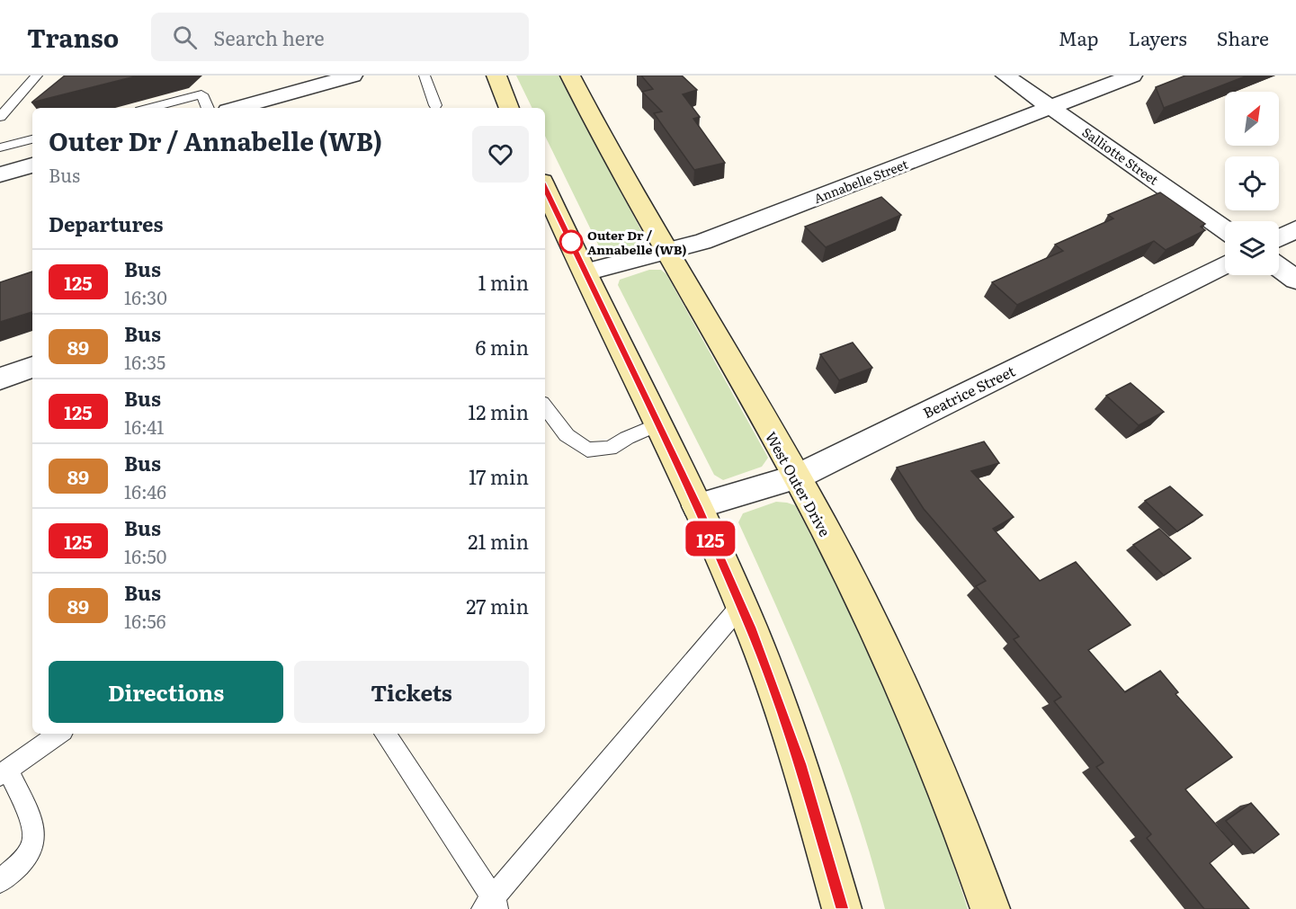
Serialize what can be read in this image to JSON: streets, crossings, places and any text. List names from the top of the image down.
{
  "streets": {
    "main road": ["West Outer Drive"],
    "street": ["Salliotte Street", "Annabelle Street", "Beatrice Street"]
  },
  "crossings": [
    ["Salliotte Street", "Annabelle Street"],
    ["Annabelle Street", "West Outer Drive"],
    ["Beatrice Street", "West Outer Drive"]
  ],
  "places": ["Outer Dr / Annabelle (WB)"],
  "lines": ["bus line 125"],
  "north": "top right",
  "page": {
    "header": "Transo",
    "search": "Search here",
    "nav": ["Map", "Layers", "Share"],
    "on_map": "125",
    "heading": [
      ["Outer Dr / Annabelle (WB)", "Bus"],
      "Departures"
    ],
    "list": [
      {
        "mark": "125",
        "name": "Bus",
        "note": "16:30",
        "value": "1 min"
      },
      {
        "mark": "89",
        "name": "Bus",
        "note": "16:35",
        "value": "6 min"
      },
      {
        "mark": "125",
        "name": "Bus",
        "note": "16:41",
        "value": "12 min"
      },
      {
        "mark": "89",
        "name": "Bus",
        "note": "16:46",
        "value": "17 min"
      },
      {
        "mark": "125",
        "name": "Bus",
        "note": "16:50",
        "value": "21 min"
      },
      {
        "mark": "89",
        "name": "Bus",
        "note": "16:56",
        "value": "27 min"
      }
    ],
    "buttons": ["Directions", "Tickets"]
  }
}
